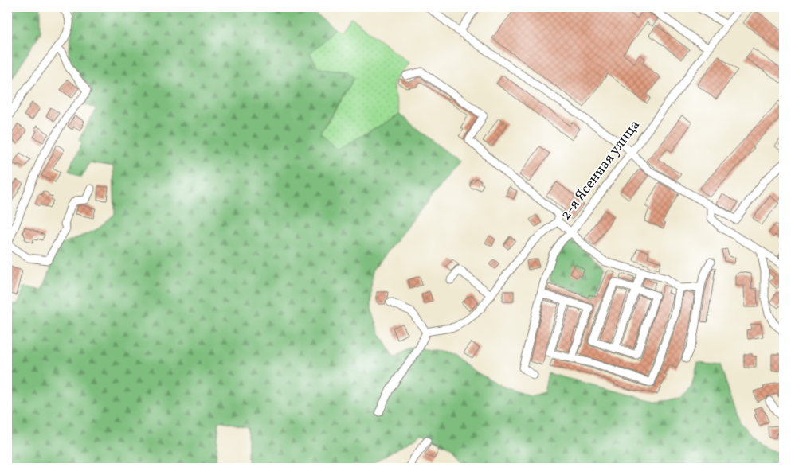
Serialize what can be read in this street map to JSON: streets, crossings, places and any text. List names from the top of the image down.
{
  "streets": {
    "street": ["2-я Ясенная улица"]
  }
}
